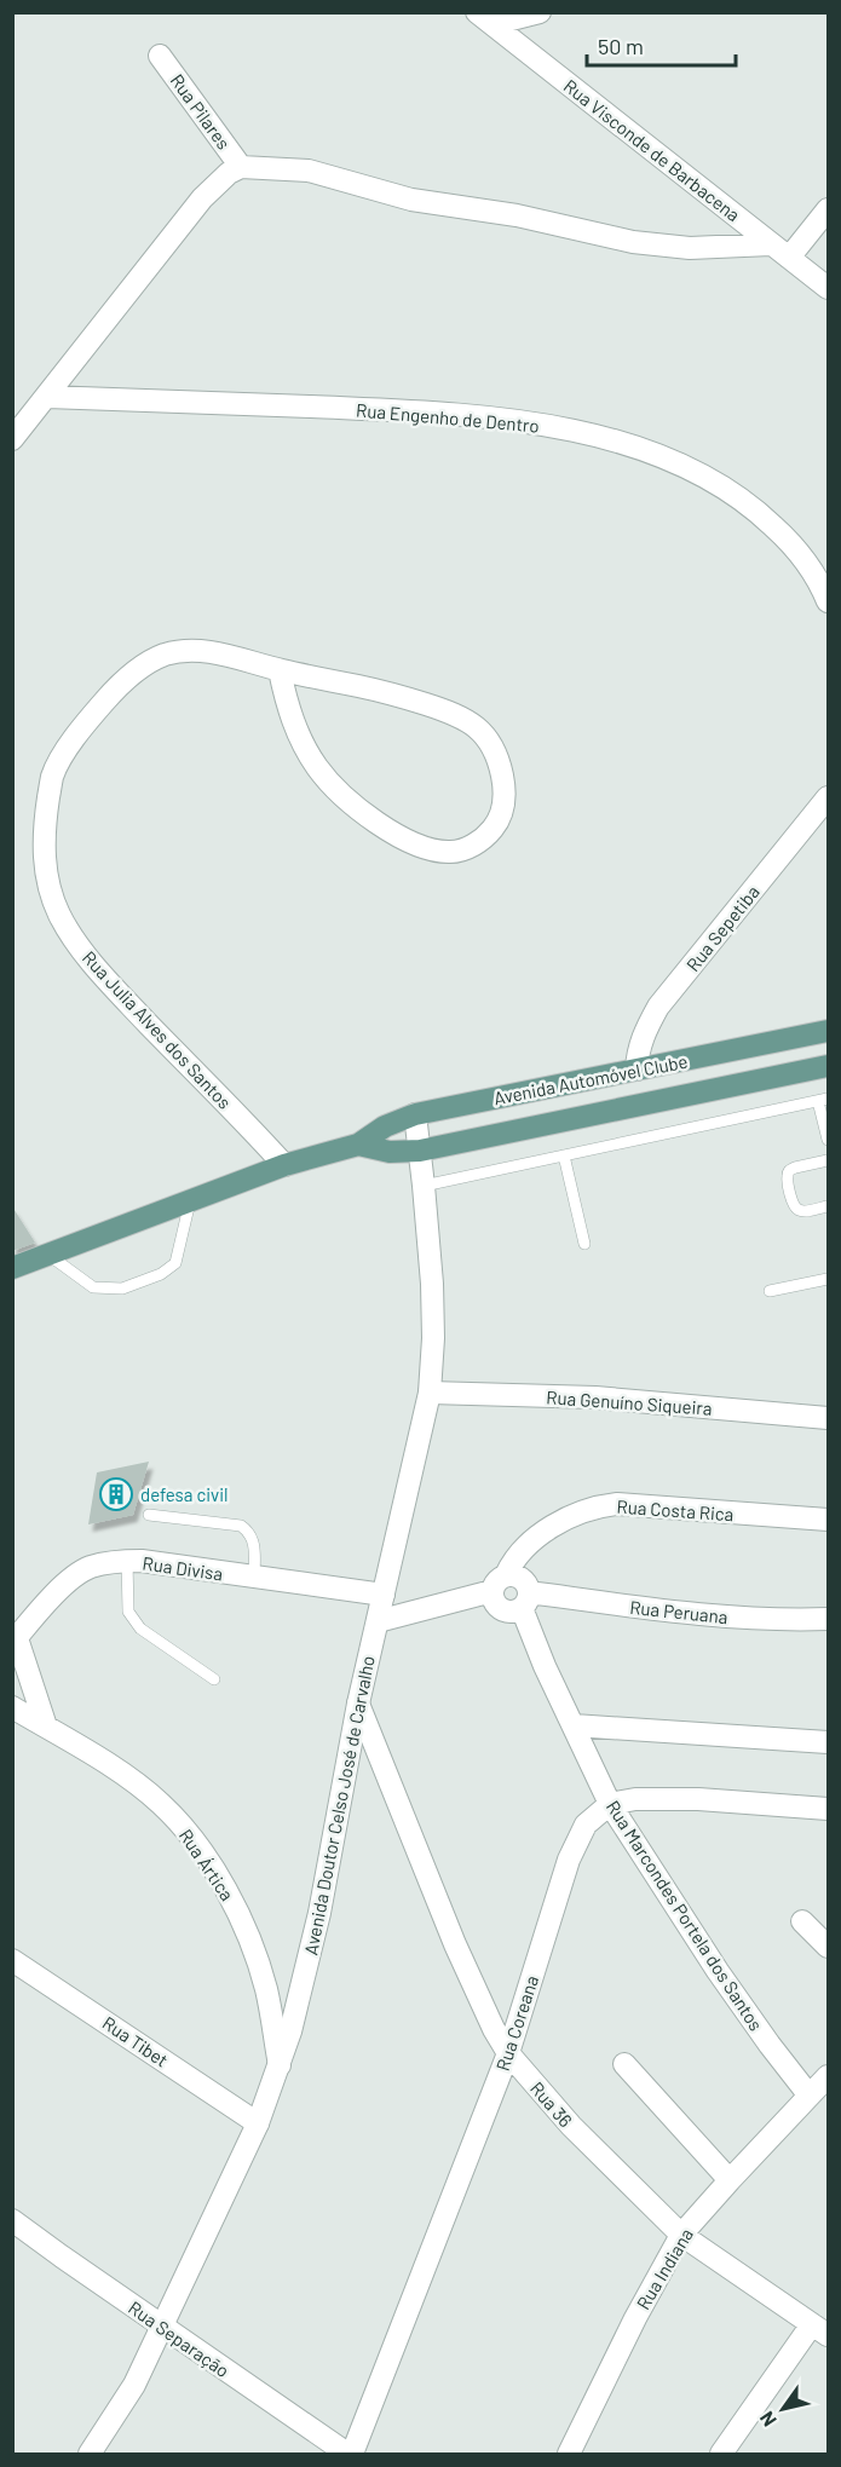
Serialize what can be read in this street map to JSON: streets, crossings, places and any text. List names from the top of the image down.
{
  "streets": {
    "main road": ["Avenida Automóvel Clube"],
    "street": [
      "Rua Pilares",
      "Rua Visconde de Barbacena",
      "Rua Engenho de Dentro",
      "Rua Sepetiba",
      "Rua Julia Alves dos Santos",
      "Rua Genuíno Siqueira",
      "Rua Costa Rica",
      "Rua Divisa",
      "Rua Peruana",
      "Avenida Doutor Celso José de Carvalho",
      "Rua Ártica",
      "Rua Marcondes Portela dos Santos",
      "Rua Coreana",
      "Rua Tibet",
      "Rua 36",
      "Rua Indiana",
      "Rua Separação"
    ]
  },
  "crossings": [
    ["Rua Sepetiba", "Avenida Automóvel Clube"],
    ["Rua Julia Alves dos Santos", "Avenida Automóvel Clube"],
    ["Avenida Automóvel Clube", "Avenida Doutor Celso José de Carvalho"],
    ["Rua Genuíno Siqueira", "Avenida Doutor Celso José de Carvalho"],
    ["Rua Costa Rica", "Rua Peruana"],
    ["Rua Costa Rica", "Rua Marcondes Portela dos Santos"],
    ["Rua Divisa", "Avenida Doutor Celso José de Carvalho"],
    ["Rua Peruana", "Rua Marcondes Portela dos Santos"],
    ["Avenida Doutor Celso José de Carvalho", "Rua Ártica"],
    ["Avenida Doutor Celso José de Carvalho", "Rua Tibet"],
    ["Avenida Doutor Celso José de Carvalho", "Rua 36"],
    ["Avenida Doutor Celso José de Carvalho", "Rua Separação"],
    ["Rua Marcondes Portela dos Santos", "Rua Coreana"],
    ["Rua Marcondes Portela dos Santos", "Rua Indiana"],
    ["Rua Coreana", "Rua 36"],
    ["Rua Coreana", "Rua Separação"],
    ["Rua 36", "Rua Indiana"]
  ],
  "places": {
    "building": ["defesa civil"]
  },
  "scale_bar": "50 m",
  "north": "bottom left"
}
